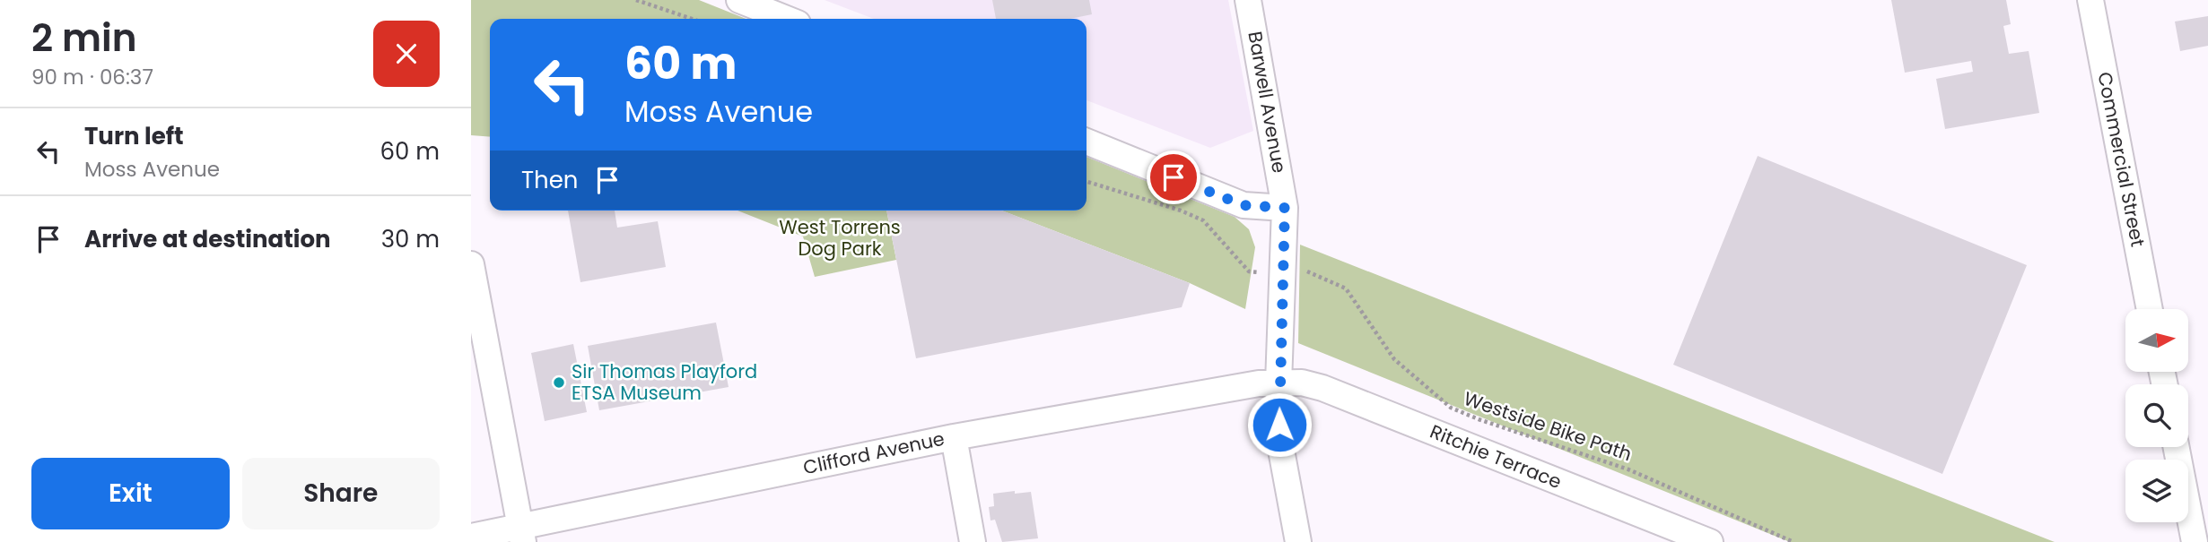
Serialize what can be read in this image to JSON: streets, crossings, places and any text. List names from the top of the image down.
{
  "streets": {
    "street": [
      "Barwell Avenue",
      "Commercial Street",
      "Clifford Avenue",
      "Ritchie Terrace"
    ],
    "path": ["Westside Bike Path"]
  },
  "crossings": [
    ["Barwell Avenue", "Clifford Avenue"],
    ["Barwell Avenue", "Ritchie Terrace"],
    ["Clifford Avenue", "Ritchie Terrace"]
  ],
  "parks": ["West Torrens Dog Park"],
  "places": ["Sir Thomas Playford ETSA Museum"],
  "north": "right",
  "page": {
    "heading": ["2 min", "90 m · 06:37"],
    "turn": ["60 m", "Moss Avenue"],
    "list": [
      {
        "name": "Turn left",
        "note": "Moss Avenue",
        "value": "60 m"
      },
      {
        "name": "Arrive at destination",
        "value": "30 m"
      }
    ],
    "then": "Then",
    "buttons": ["Exit", "Share"]
  }
}
